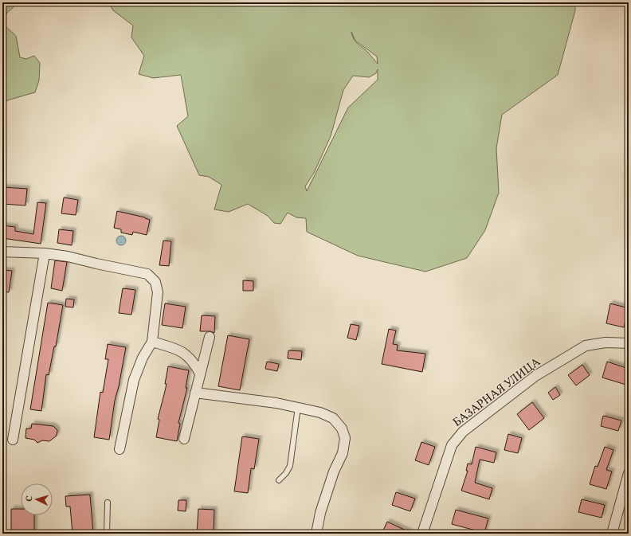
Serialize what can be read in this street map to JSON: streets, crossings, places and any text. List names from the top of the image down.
{
  "streets": {
    "street": ["БАЗАРНАЯ УЛИЦА"]
  },
  "north": "left"
}
